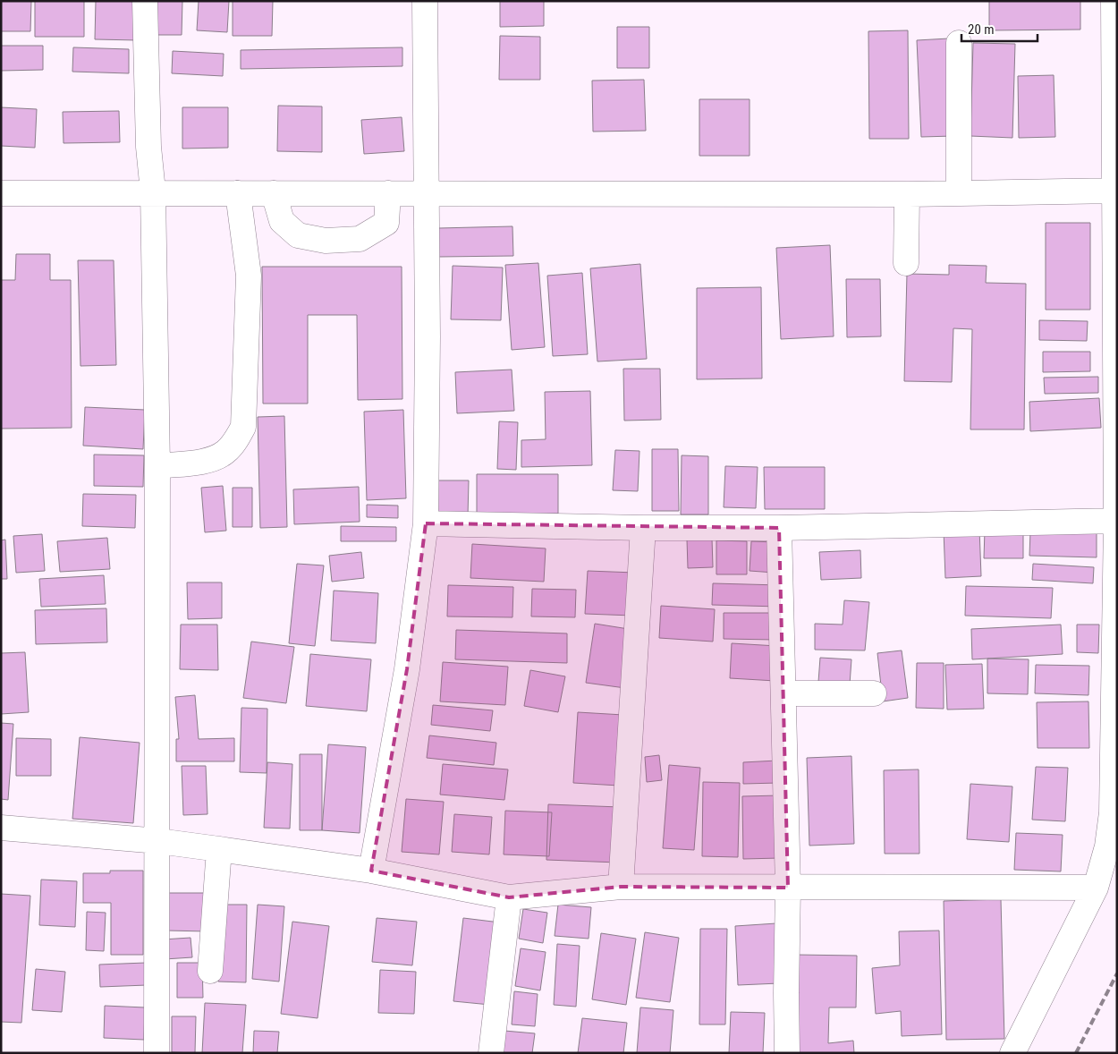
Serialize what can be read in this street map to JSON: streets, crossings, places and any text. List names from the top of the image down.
{
  "scale_bar": "20 m"
}
